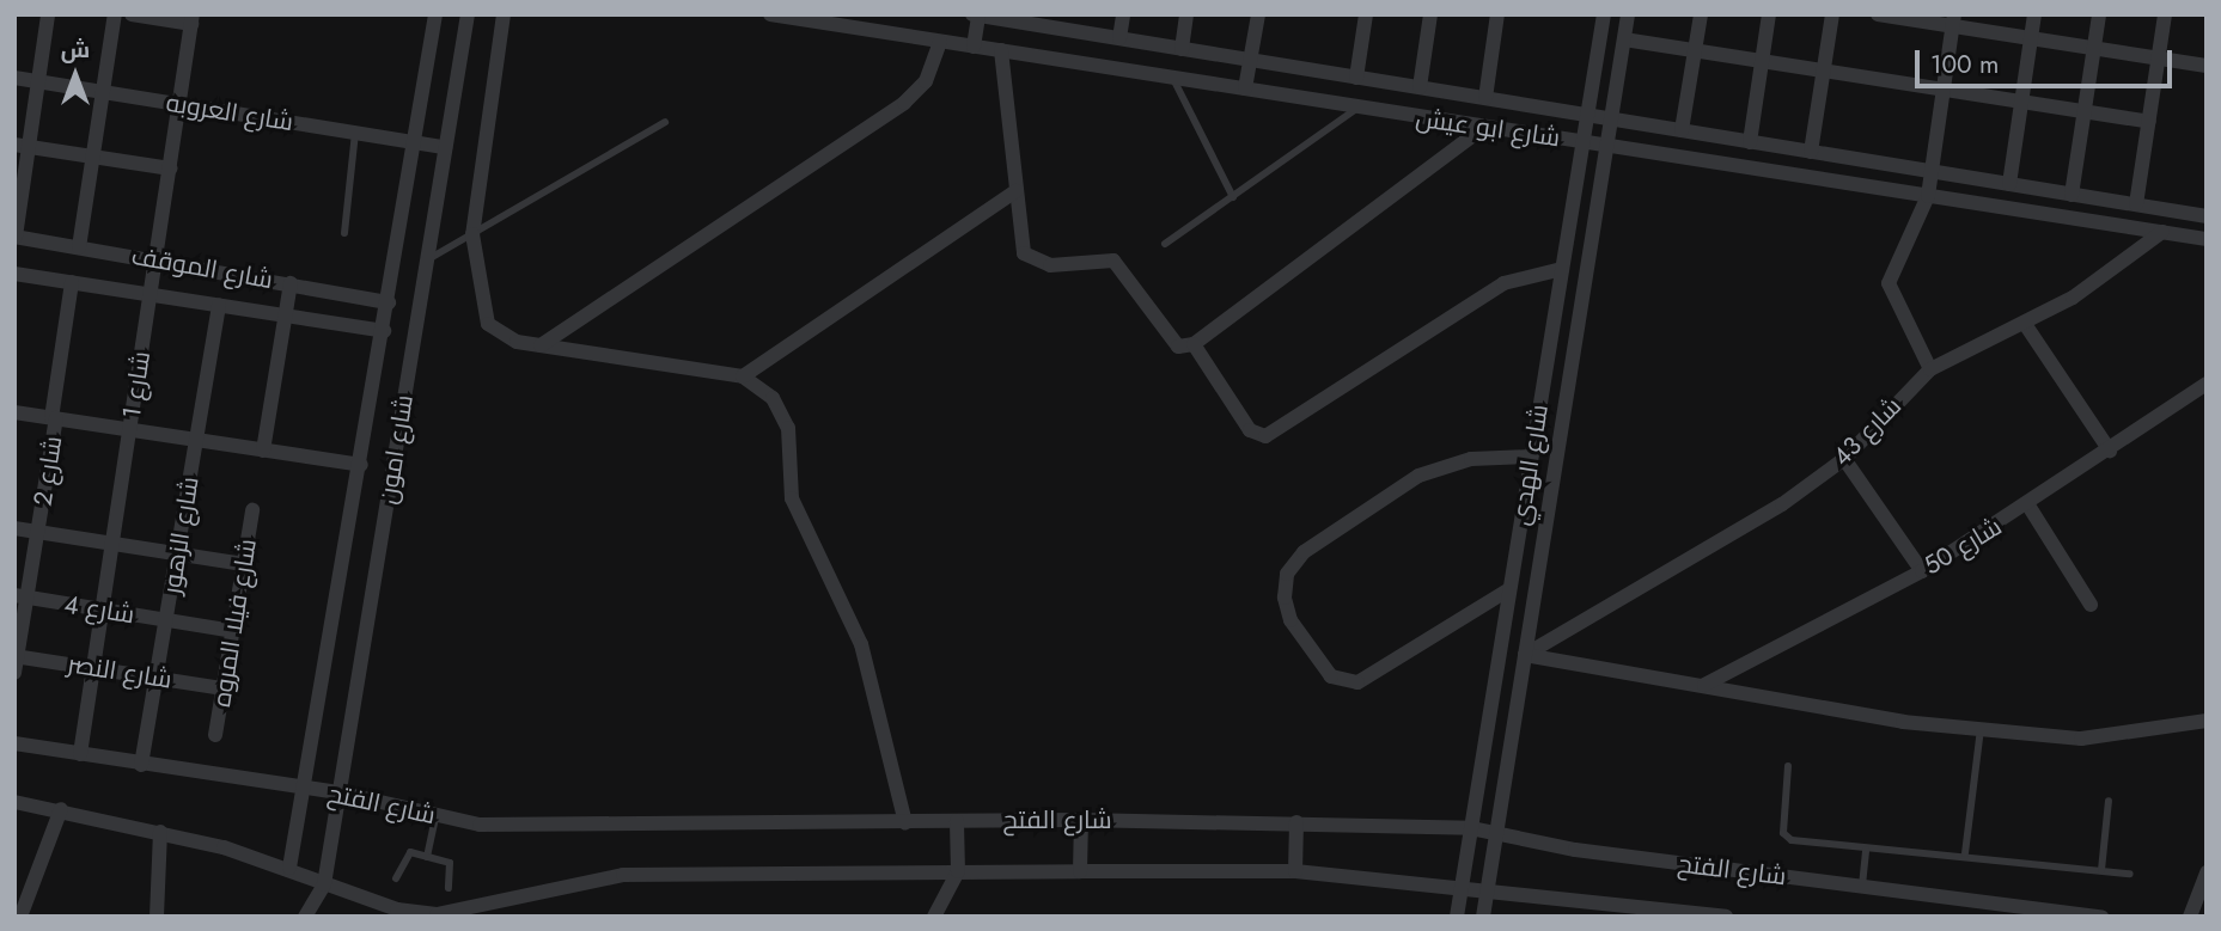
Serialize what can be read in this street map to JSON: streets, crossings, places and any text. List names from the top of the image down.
{
  "streets": {
    "street": [
      "شارع العروبه",
      "شارع ابو عيش",
      "شارع الموقف",
      "شارع 1",
      "شارع 43",
      "شارع امون",
      "شارع الهدي",
      "شارع 2",
      "شارع الزهور",
      "شارع 50",
      "شارع 4",
      "شارع فيلا المروه",
      "شارع النصر",
      "شارع الفتح"
    ]
  },
  "crossings": [
    ["شارع العروبه", "شارع 1"],
    ["شارع العروبه", "شارع امون"],
    ["شارع ابو عيش", "شارع 43"],
    ["شارع ابو عيش", "شارع الهدي"],
    ["شارع الموقف", "شارع 1"],
    ["شارع الموقف", "شارع امون"],
    ["شارع الموقف", "شارع 2"],
    ["شارع الموقف", "شارع الزهور"],
    ["شارع 1", "شارع 4"],
    ["شارع 1", "شارع النصر"],
    ["شارع 1", "شارع الفتح"],
    ["شارع 43", "شارع الهدي"],
    ["شارع امون", "شارع الفتح"],
    ["شارع الهدي", "شارع الفتح"],
    ["شارع 2", "شارع 4"],
    ["شارع 2", "شارع النصر"],
    ["شارع الزهور", "شارع 4"],
    ["شارع الزهور", "شارع النصر"],
    ["شارع الزهور", "شارع الفتح"],
    ["شارع 4", "شارع فيلا المروه"],
    ["شارع فيلا المروه", "شارع النصر"]
  ],
  "scale_bar": "100 m",
  "north": "top"
}
